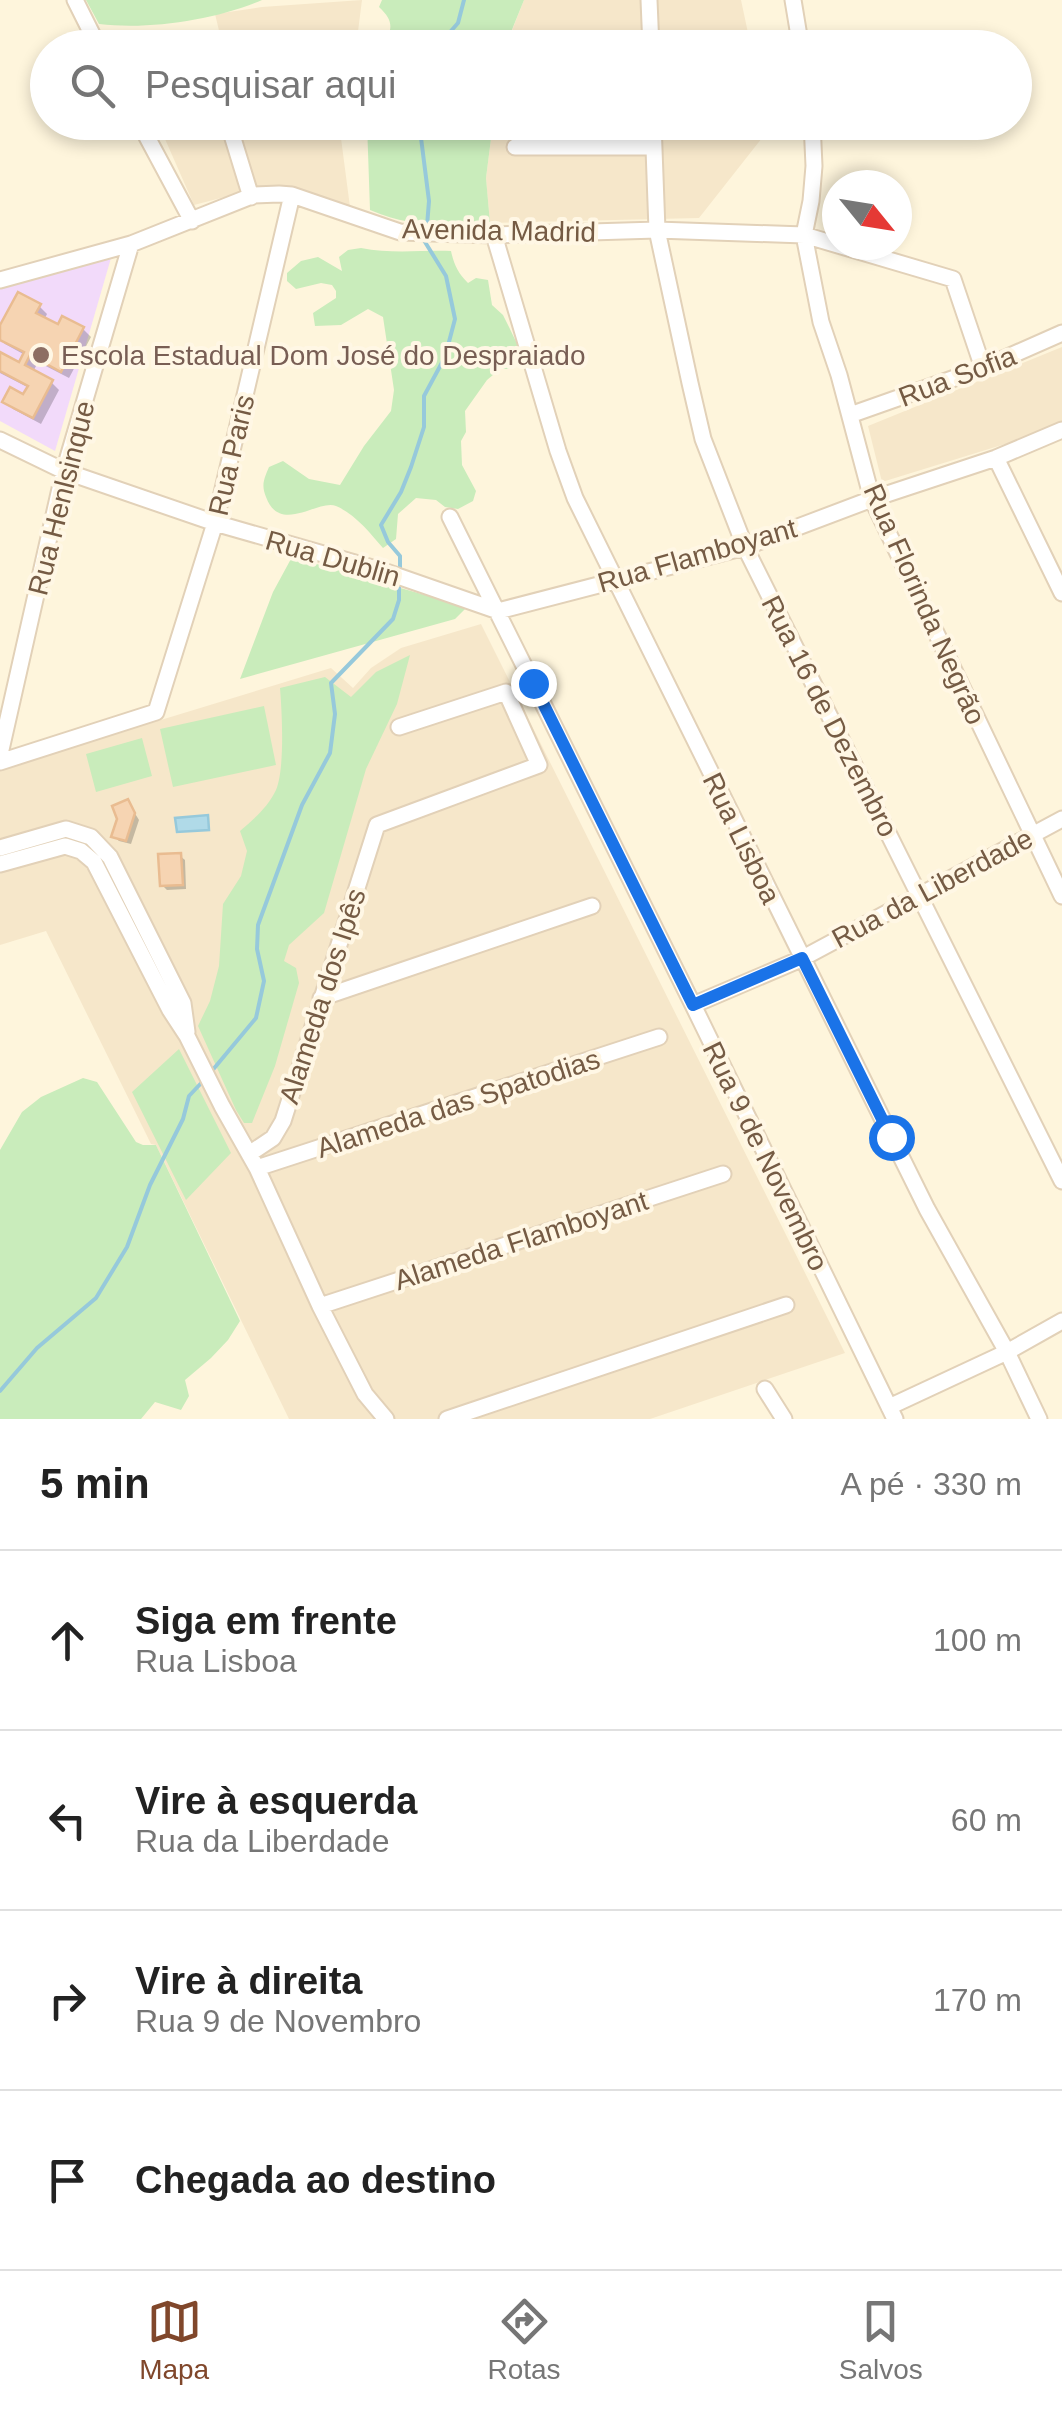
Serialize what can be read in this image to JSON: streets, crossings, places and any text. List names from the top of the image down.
{
  "streets": {
    "street": [
      "Avenida Madrid",
      "Rua Sofia",
      "Rua Paris",
      "Rua Henlsinque",
      "Rua Flamboyant",
      "Rua Dublin",
      "Rua Florinda Negrão",
      "Rua 16 de Dezembro",
      "Rua Lisboa",
      "Rua da Liberdade",
      "Alameda dos Ipês",
      "Alameda das Spatodias",
      "Rua 9 de Novembro",
      "Alameda Flamboyant"
    ]
  },
  "crossings": [
    ["Avenida Madrid", "Rua Sofia"],
    ["Avenida Madrid", "Rua Paris"],
    ["Avenida Madrid", "Rua Henlsinque"],
    ["Avenida Madrid", "Rua Florinda Negrão"],
    ["Avenida Madrid", "Rua 16 de Dezembro"],
    ["Avenida Madrid", "Rua Lisboa"],
    ["Rua Sofia", "Rua Florinda Negrão"],
    ["Rua Paris", "Rua Dublin"],
    ["Rua Henlsinque", "Rua Dublin"],
    ["Rua Flamboyant", "Rua Dublin"],
    ["Rua Flamboyant", "Rua Florinda Negrão"],
    ["Rua Flamboyant", "Rua 16 de Dezembro"],
    ["Rua Flamboyant", "Rua Lisboa"],
    ["Rua Flamboyant", "Rua 9 de Novembro"],
    ["Rua Dublin", "Rua 9 de Novembro"],
    ["Rua Florinda Negrão", "Rua da Liberdade"],
    ["Rua 16 de Dezembro", "Rua da Liberdade"],
    ["Rua Lisboa", "Rua da Liberdade"],
    ["Rua da Liberdade", "Rua 9 de Novembro"],
    ["Alameda dos Ipês", "Alameda das Spatodias"]
  ],
  "places": ["Escola Estadual Dom José do Despraiado"],
  "north": "bottom right",
  "page": {
    "search": "Pesquisar aqui",
    "heading": ["5 min", "A pé · 330 m"],
    "list": [
      ["Siga em frente", "Rua Lisboa", "100 m"],
      ["Vire à esquerda", "Rua da Liberdade", "60 m"],
      ["Vire à direita", "Rua 9 de Novembro", "170 m"],
      "Chegada ao destino"
    ],
    "nav": ["Mapa", "Rotas", "Salvos"]
  }
}
